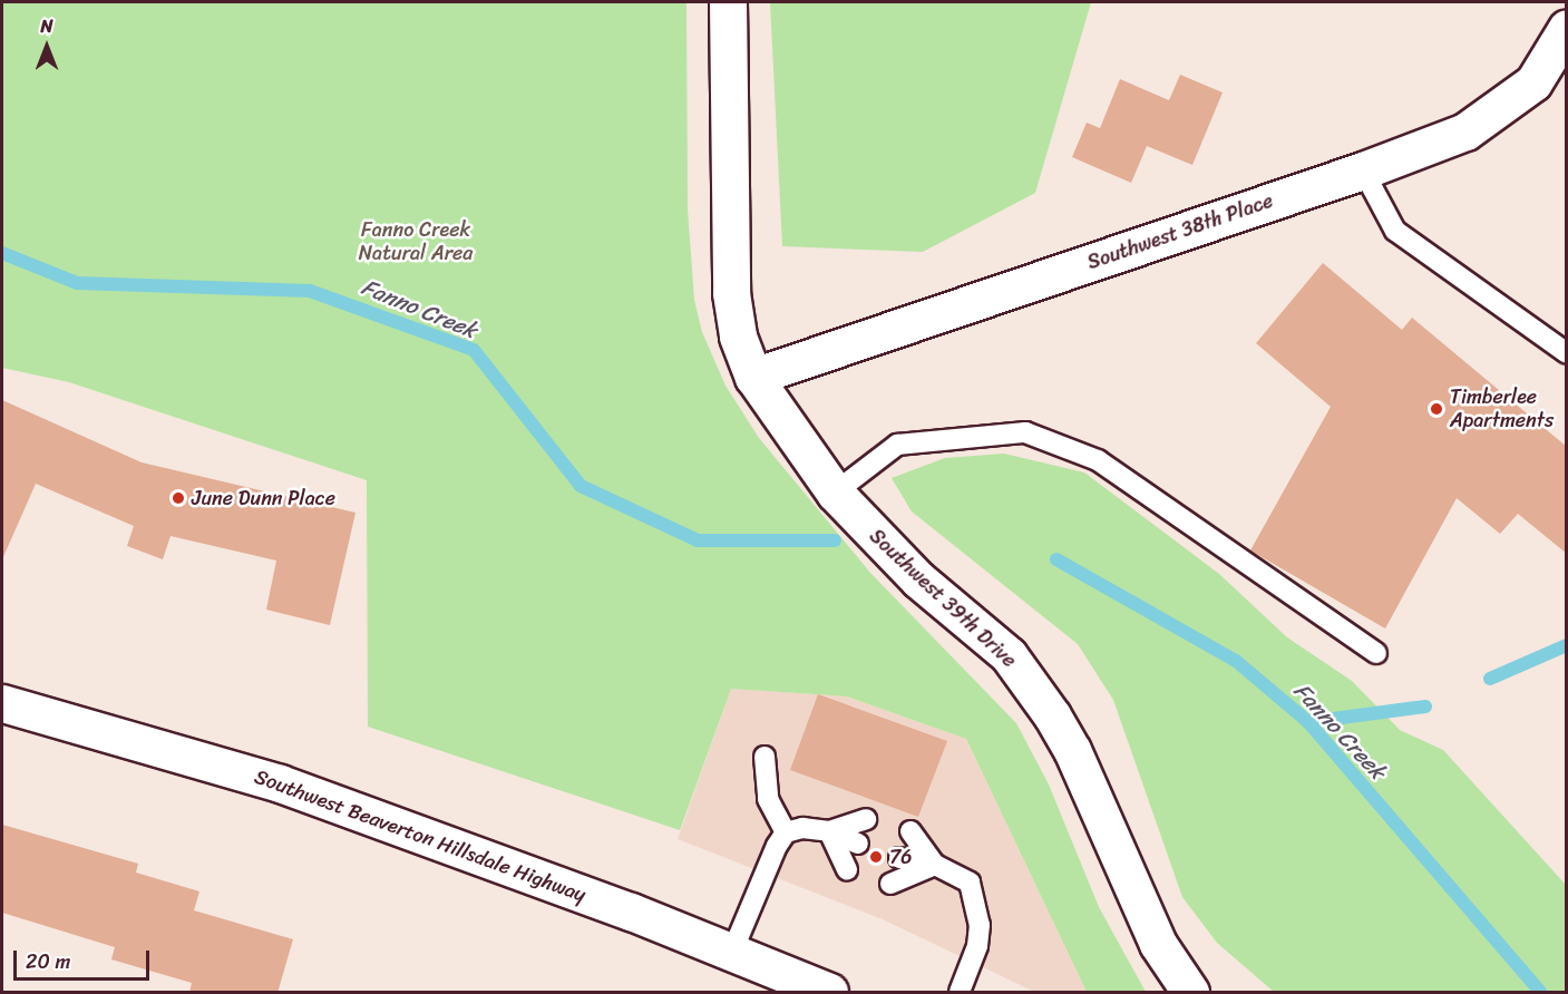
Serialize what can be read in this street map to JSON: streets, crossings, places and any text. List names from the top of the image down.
{
  "streets": {
    "street": ["Southwest 38th Place", "Southwest 39th Drive", "Southwest Beaverton Hillsdale Highway"]
  },
  "crossings": [
    ["Southwest 38th Place", "Southwest 39th Drive"]
  ],
  "water": ["Fanno Creek"],
  "parks": ["Fanno Creek Natural Area"],
  "places": ["Timberlee Apartments", "June Dunn Place", "76"],
  "scale_bar": "20 m",
  "north": "top"
}
